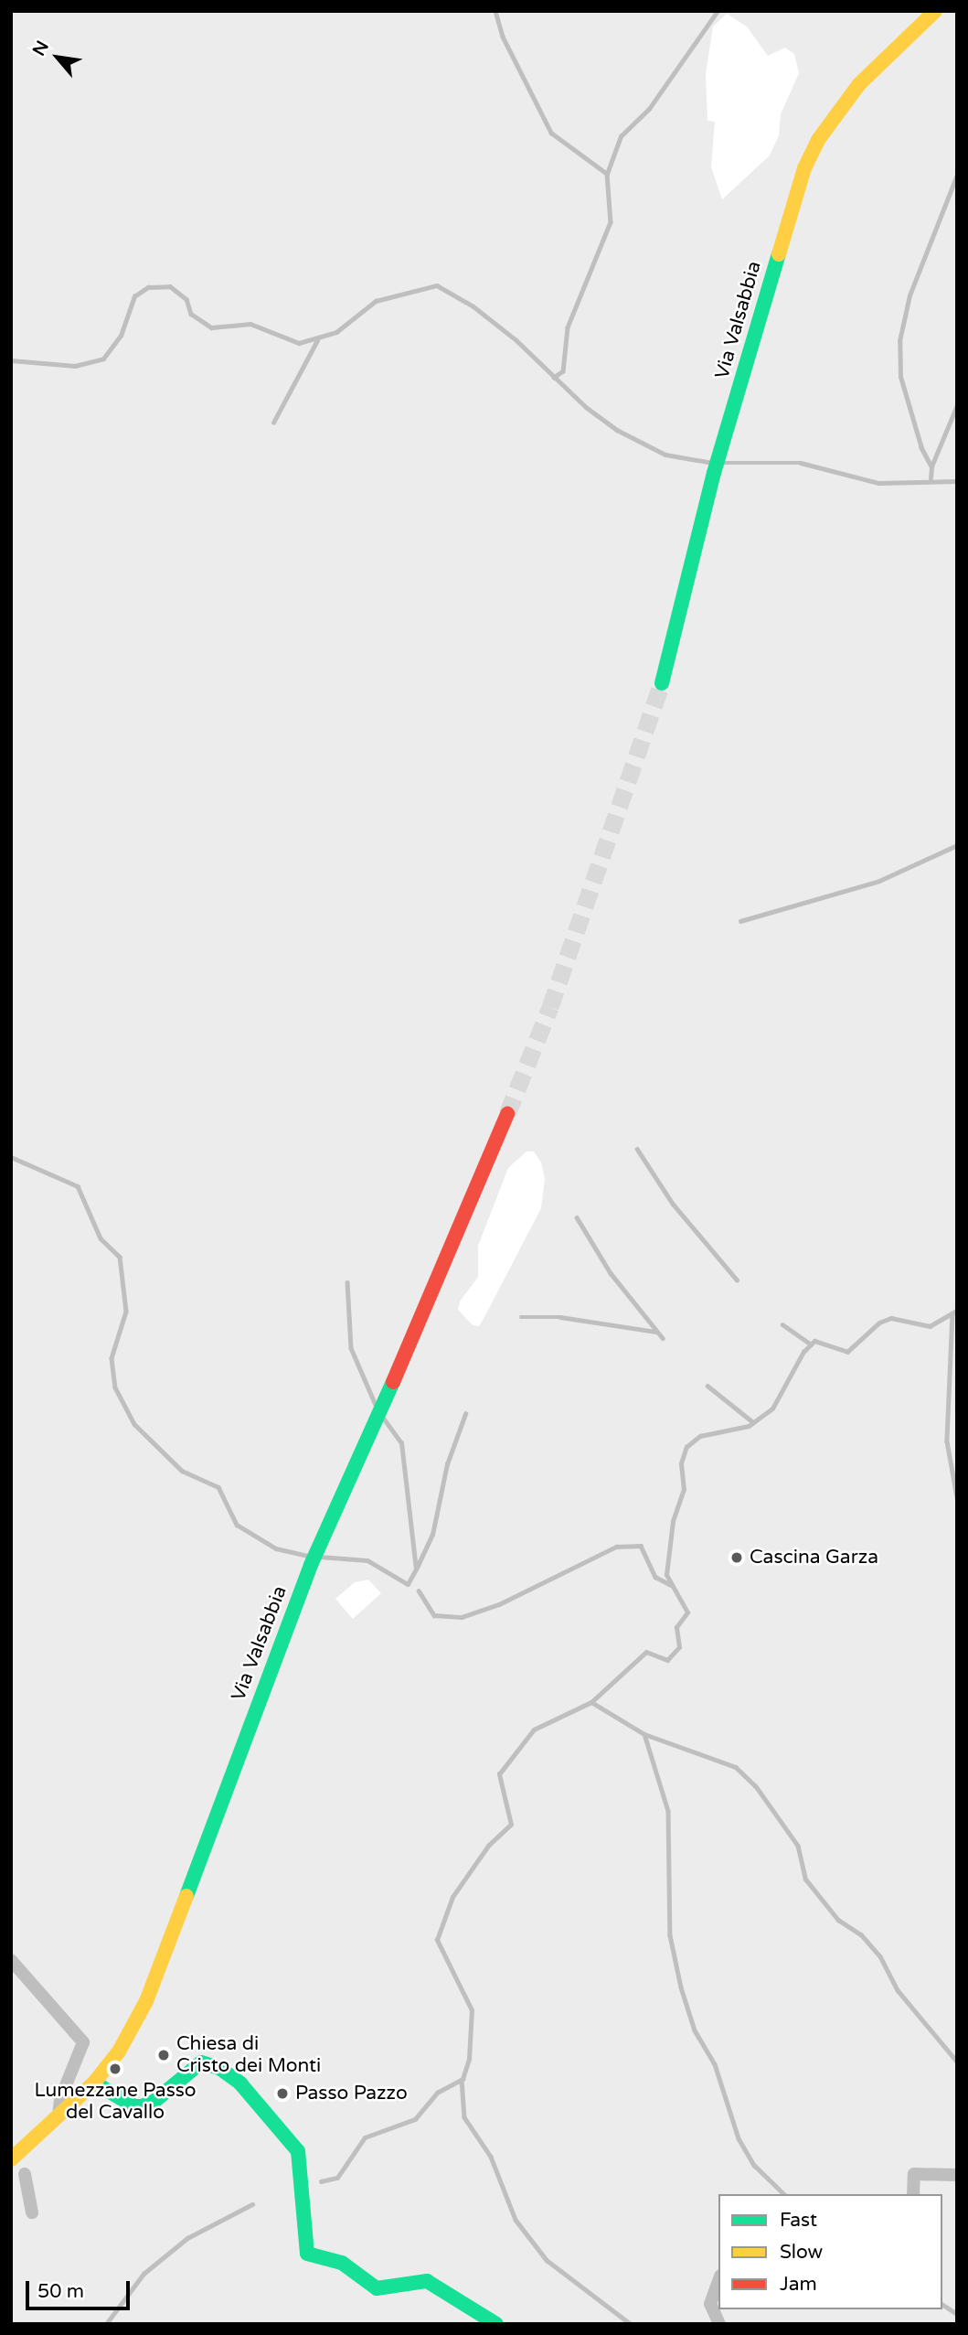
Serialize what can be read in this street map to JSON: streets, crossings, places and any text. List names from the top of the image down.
{
  "streets": {
    "main road": ["Via Valsabbia"]
  },
  "places": [
    "Cascina Garza",
    "Chiesa di Cristo dei Monti",
    "Lumezzane Passo del Cavallo",
    "Passo Pazzo"
  ],
  "legend": ["Fast", "Slow", "Jam"],
  "scale_bar": "50 m",
  "north": "top left"
}
